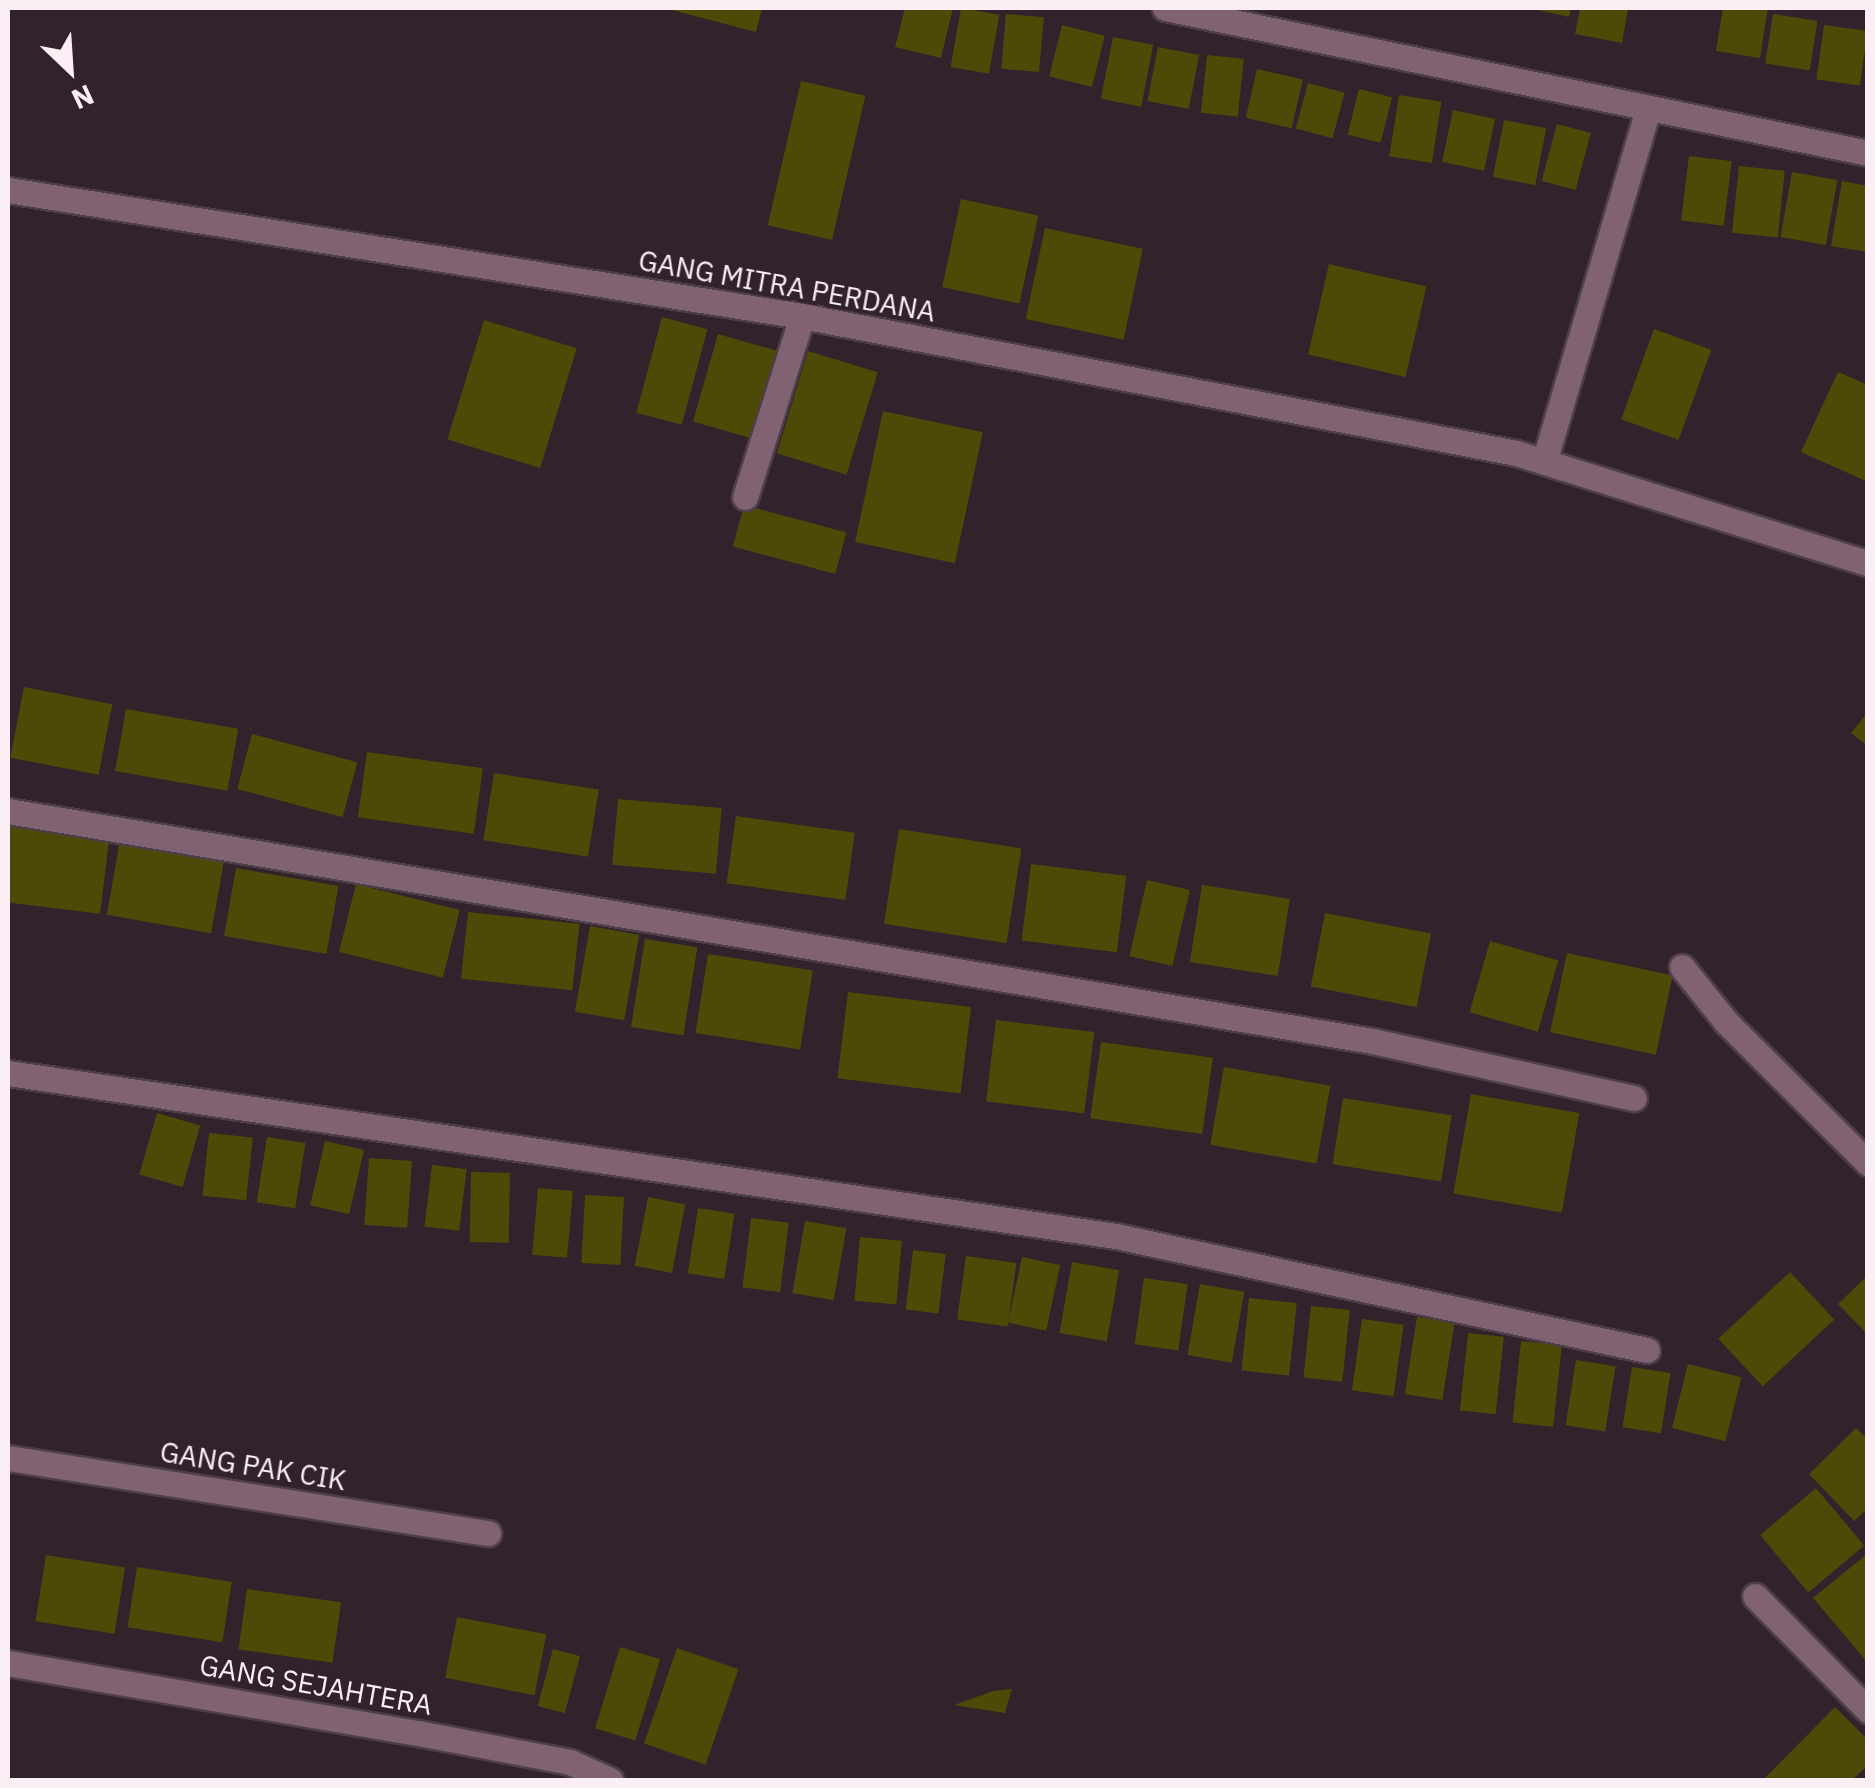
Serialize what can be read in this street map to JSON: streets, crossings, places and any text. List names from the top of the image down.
{
  "streets": {
    "street": ["GANG MITRA PERDANA", "GANG PAK CIK", "GANG SEJAHTERA"]
  },
  "north": "bottom right"
}
